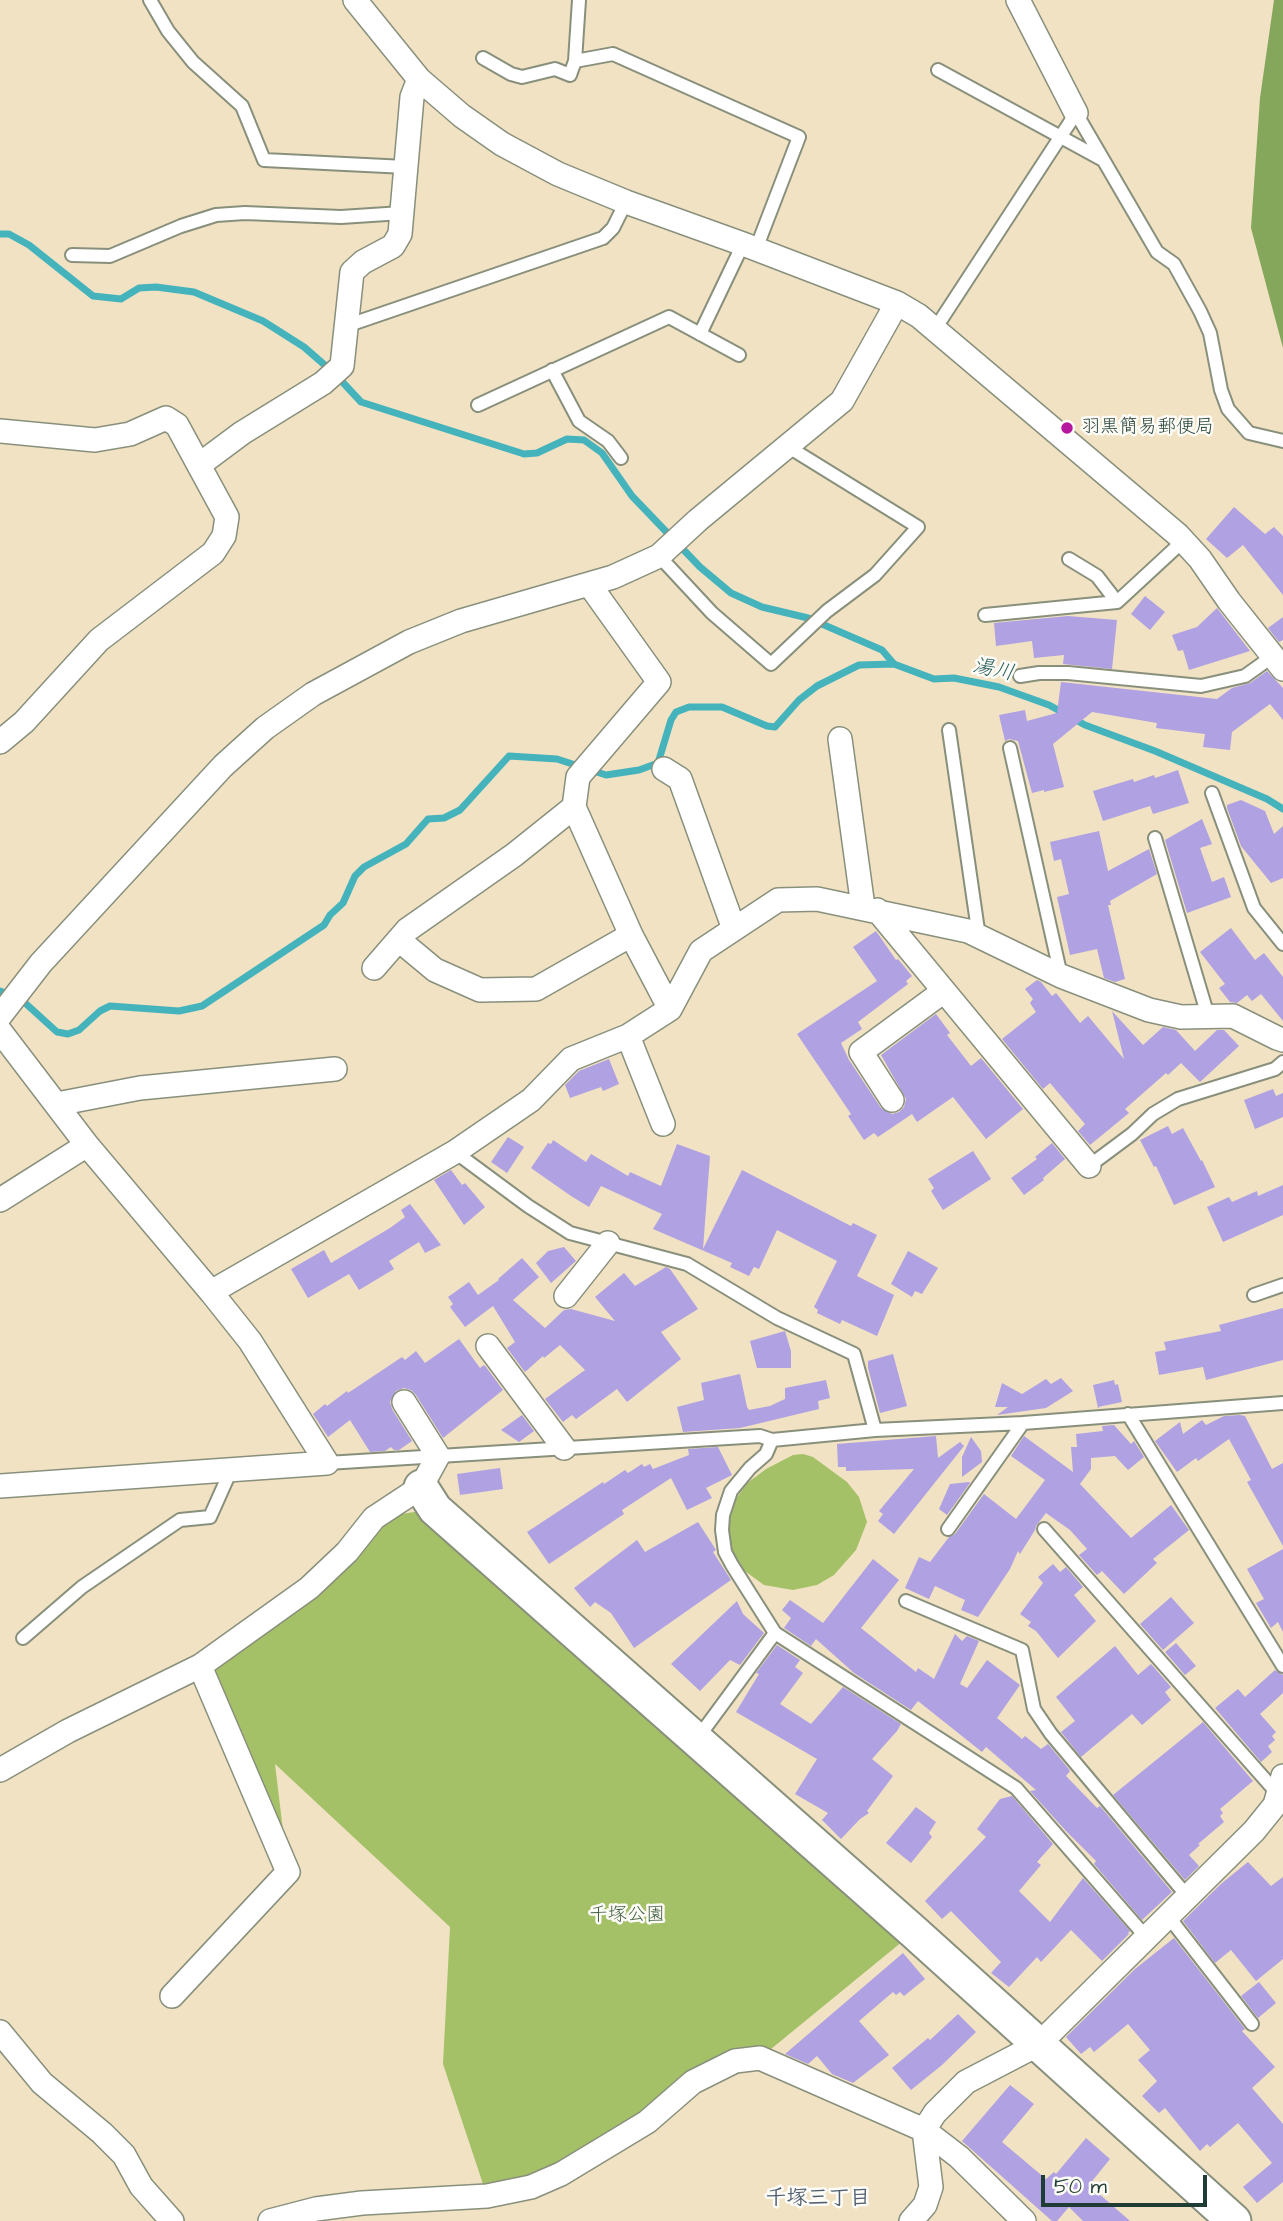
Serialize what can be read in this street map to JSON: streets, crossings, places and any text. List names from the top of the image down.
{
  "districts": ["千塚三丁目"],
  "water": ["湯川"],
  "parks": ["千塚公園"],
  "places": ["羽黒簡易郵便局"],
  "scale_bar": "50 m"
}
